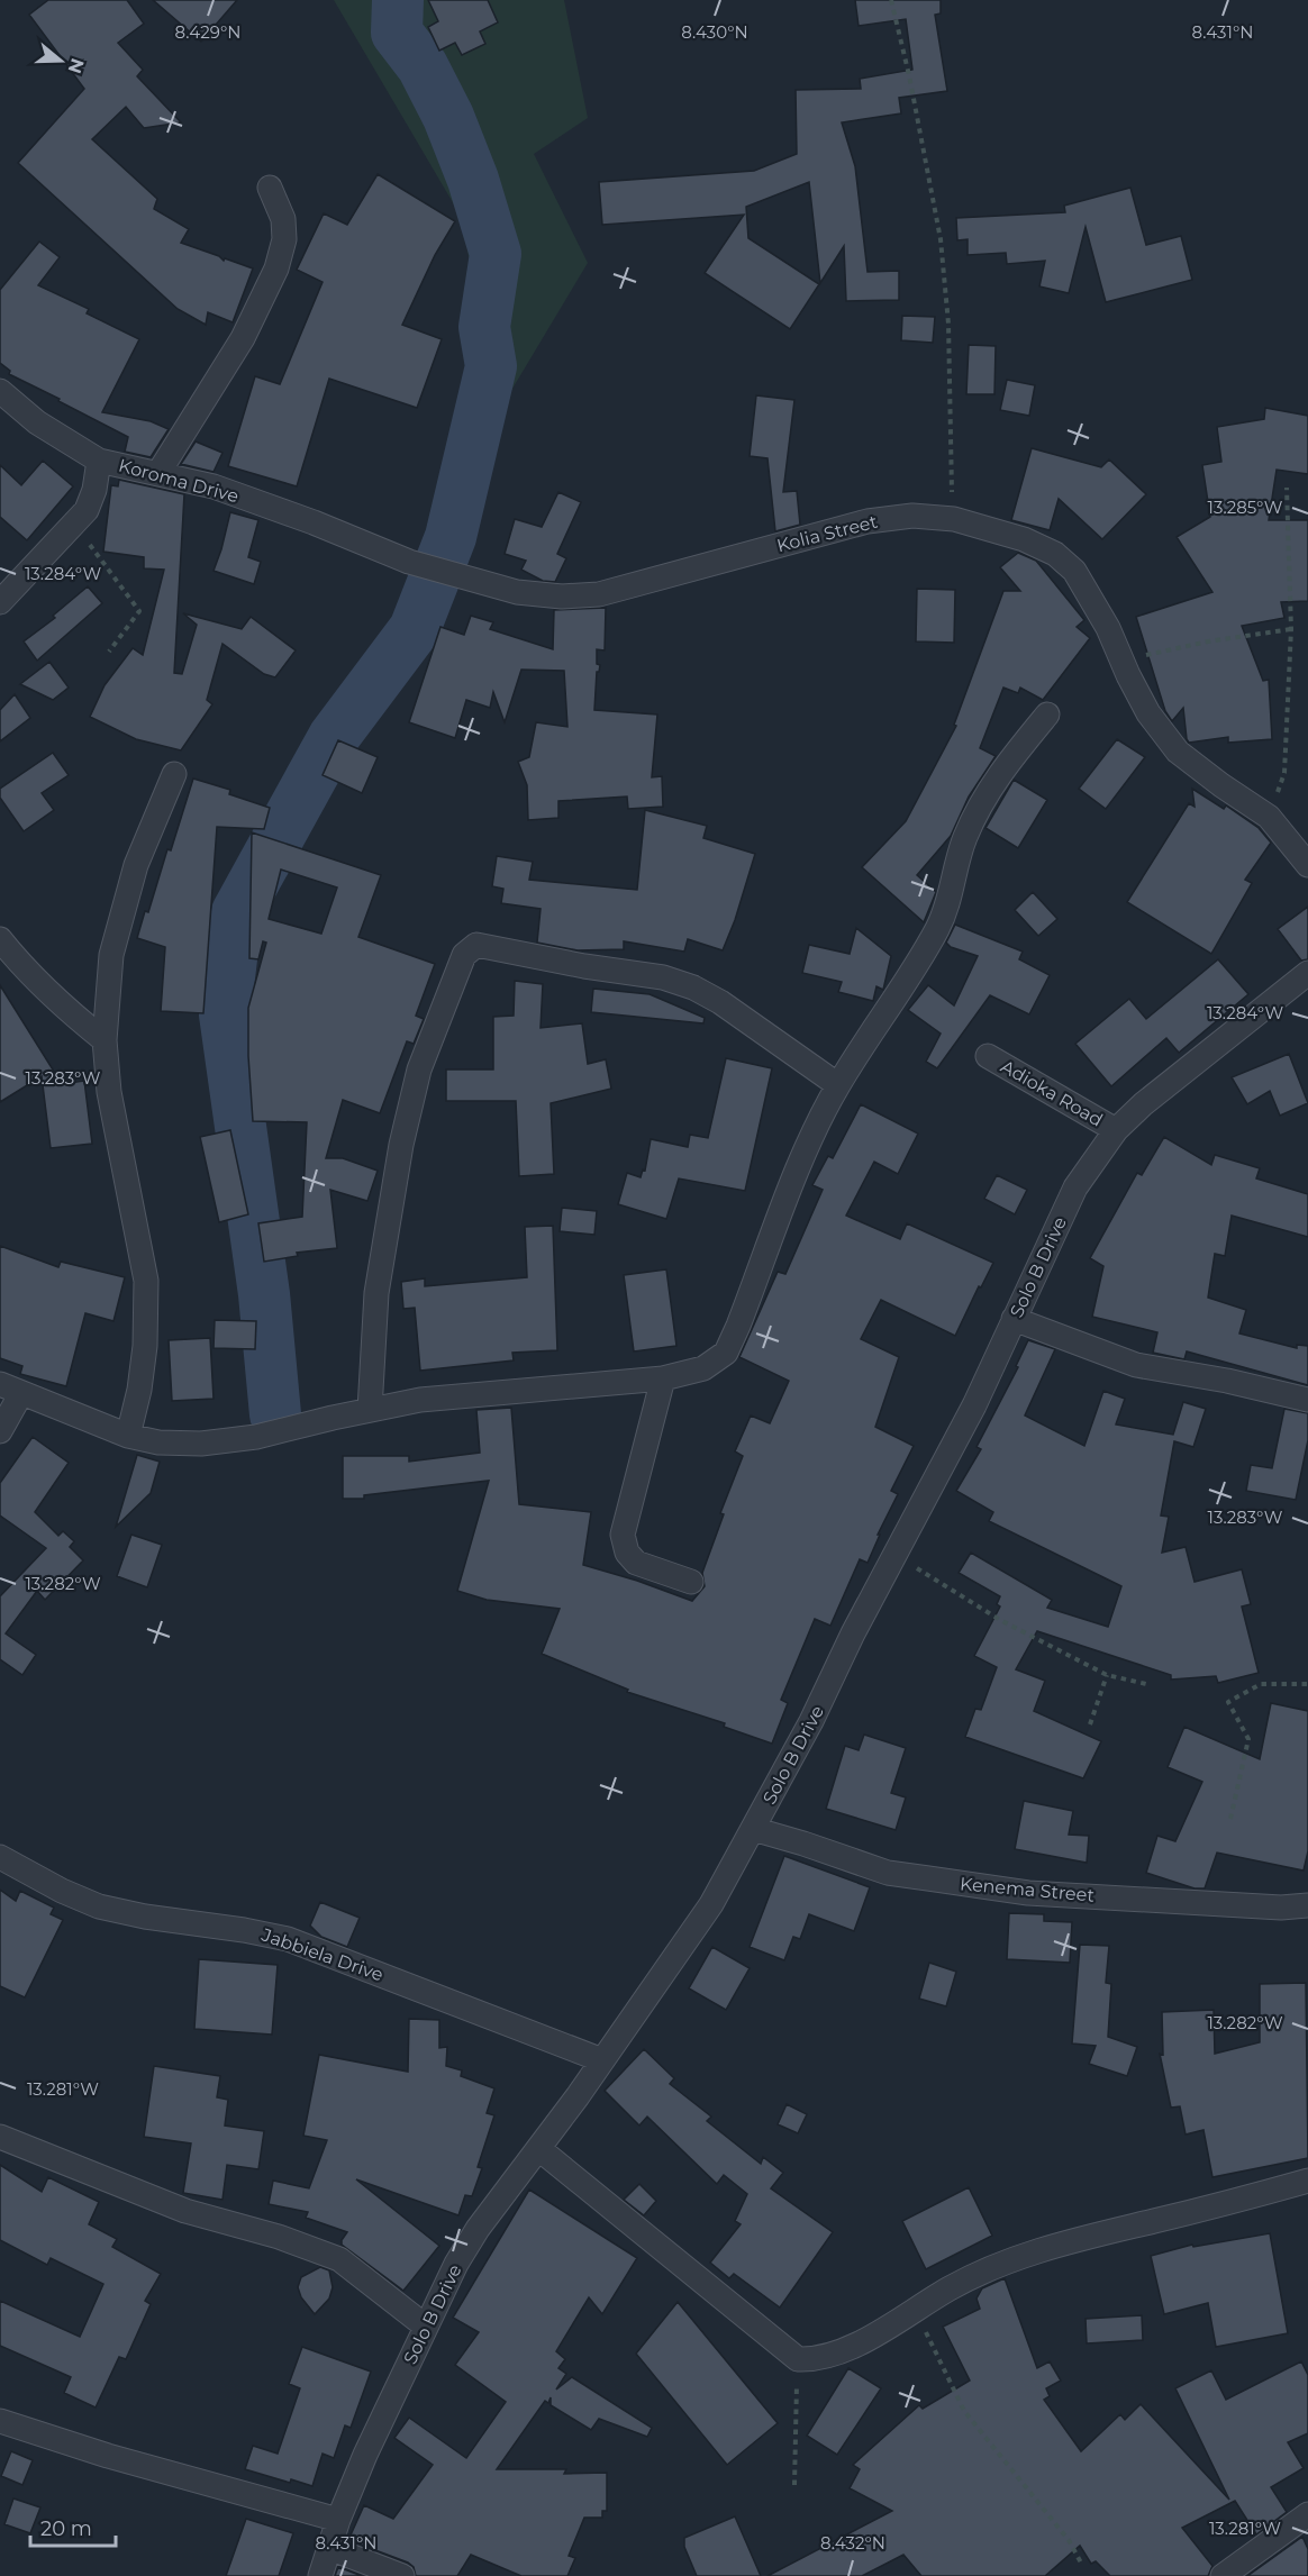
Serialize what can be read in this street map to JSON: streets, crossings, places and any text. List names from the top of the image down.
{
  "streets": {
    "street": [
      "Koroma Drive",
      "Kolia Street",
      "Adioka Road",
      "Solo B Drive",
      "Kenema Street",
      "Jabbiela Drive"
    ]
  },
  "crossings": [
    ["Koroma Drive", "Kolia Street"],
    ["Adioka Road", "Solo B Drive"],
    ["Solo B Drive", "Kenema Street"],
    ["Solo B Drive", "Jabbiela Drive"]
  ],
  "scale_bar": "20 m",
  "north": "right",
  "coordinates": [
    "8.430°N",
    "8.429°N",
    "8.431°N",
    "13.285°W",
    "13.284°W",
    "13.283°W",
    "13.282°W",
    "13.281°W",
    "8.432°N"
  ]
}
